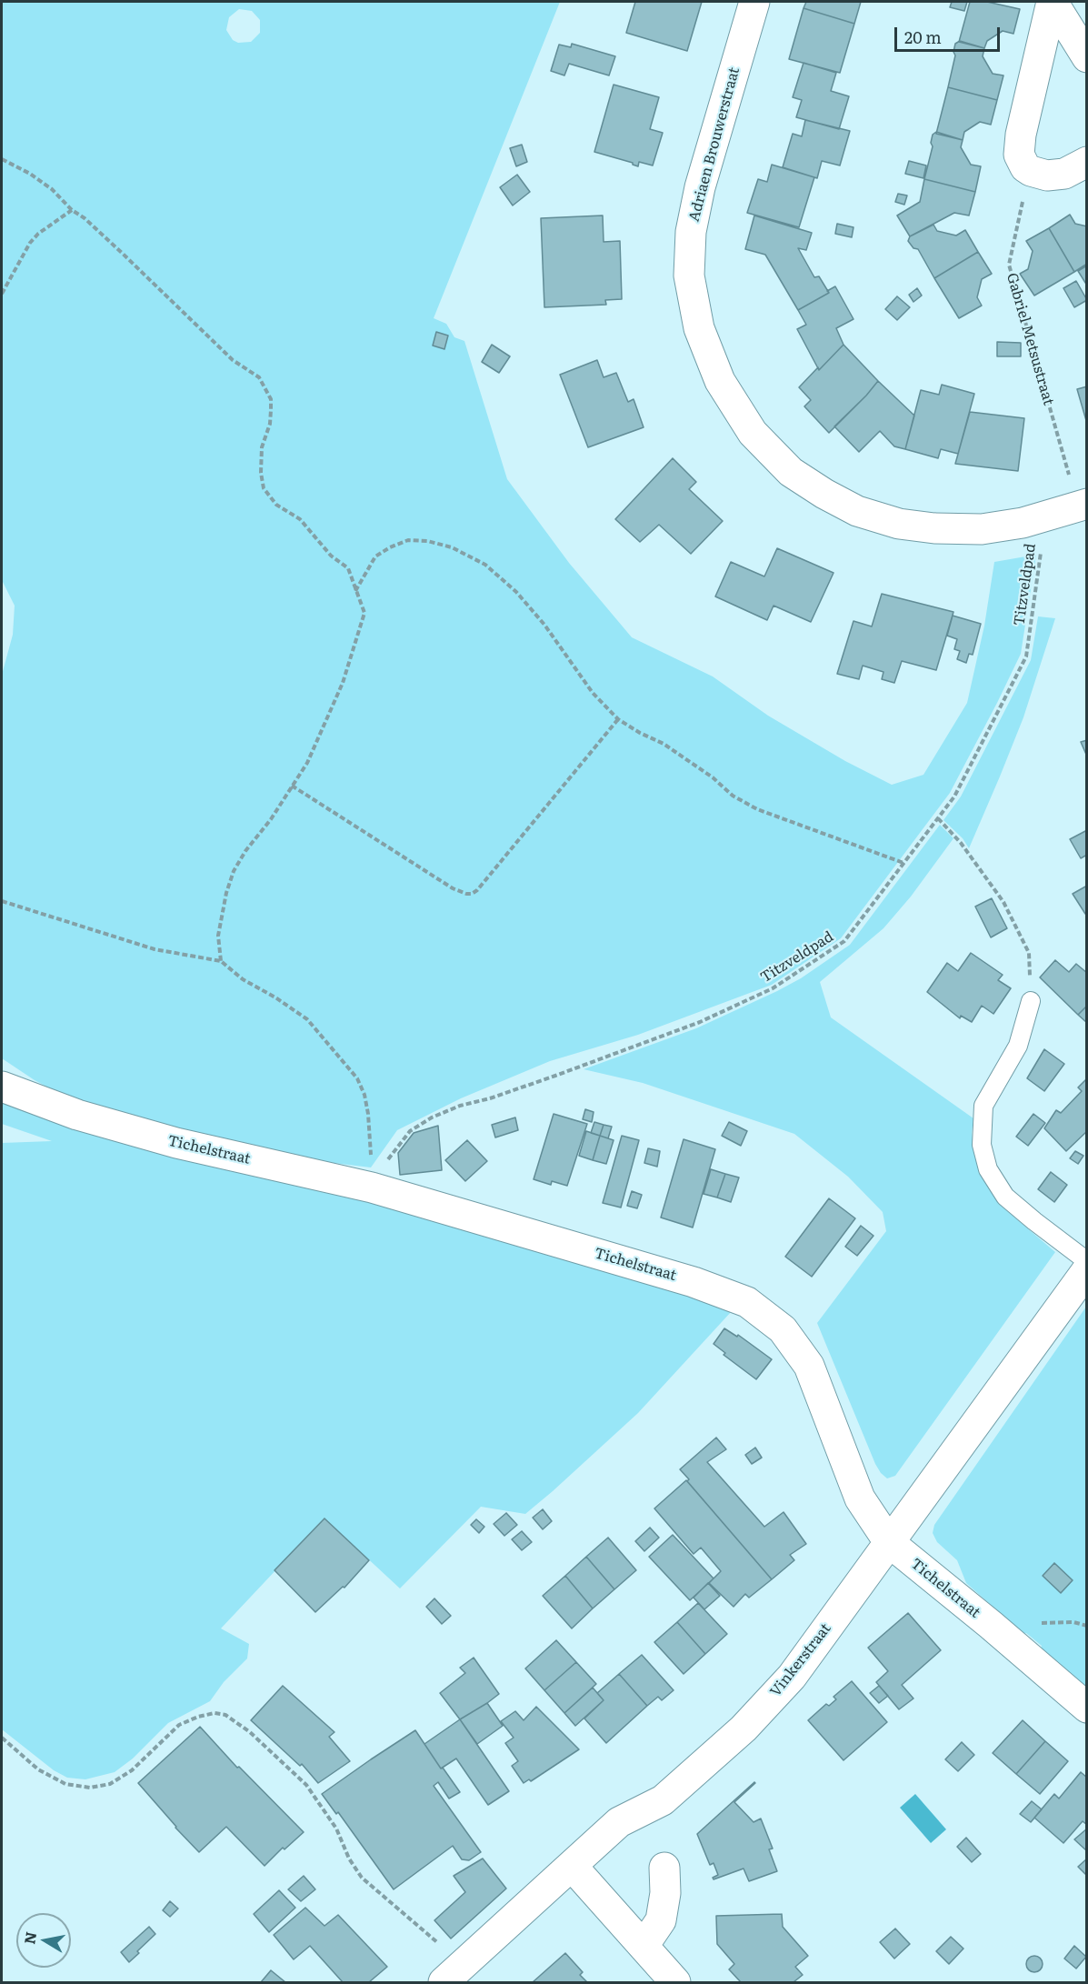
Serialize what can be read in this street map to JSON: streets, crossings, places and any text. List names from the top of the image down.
{
  "streets": {
    "street": ["Adriaen Brouwerstraat", "Tichelstraat", "Vinkerstraat"],
    "path": ["Gabriel Metsustraat", "Titzveldpad"]
  },
  "crossings": [
    ["Adriaen Brouwerstraat", "Gabriel Metsustraat"],
    ["Adriaen Brouwerstraat", "Titzveldpad"],
    ["Titzveldpad", "Tichelstraat"],
    ["Tichelstraat", "Vinkerstraat"]
  ],
  "scale_bar": "20 m",
  "north": "left"
}
